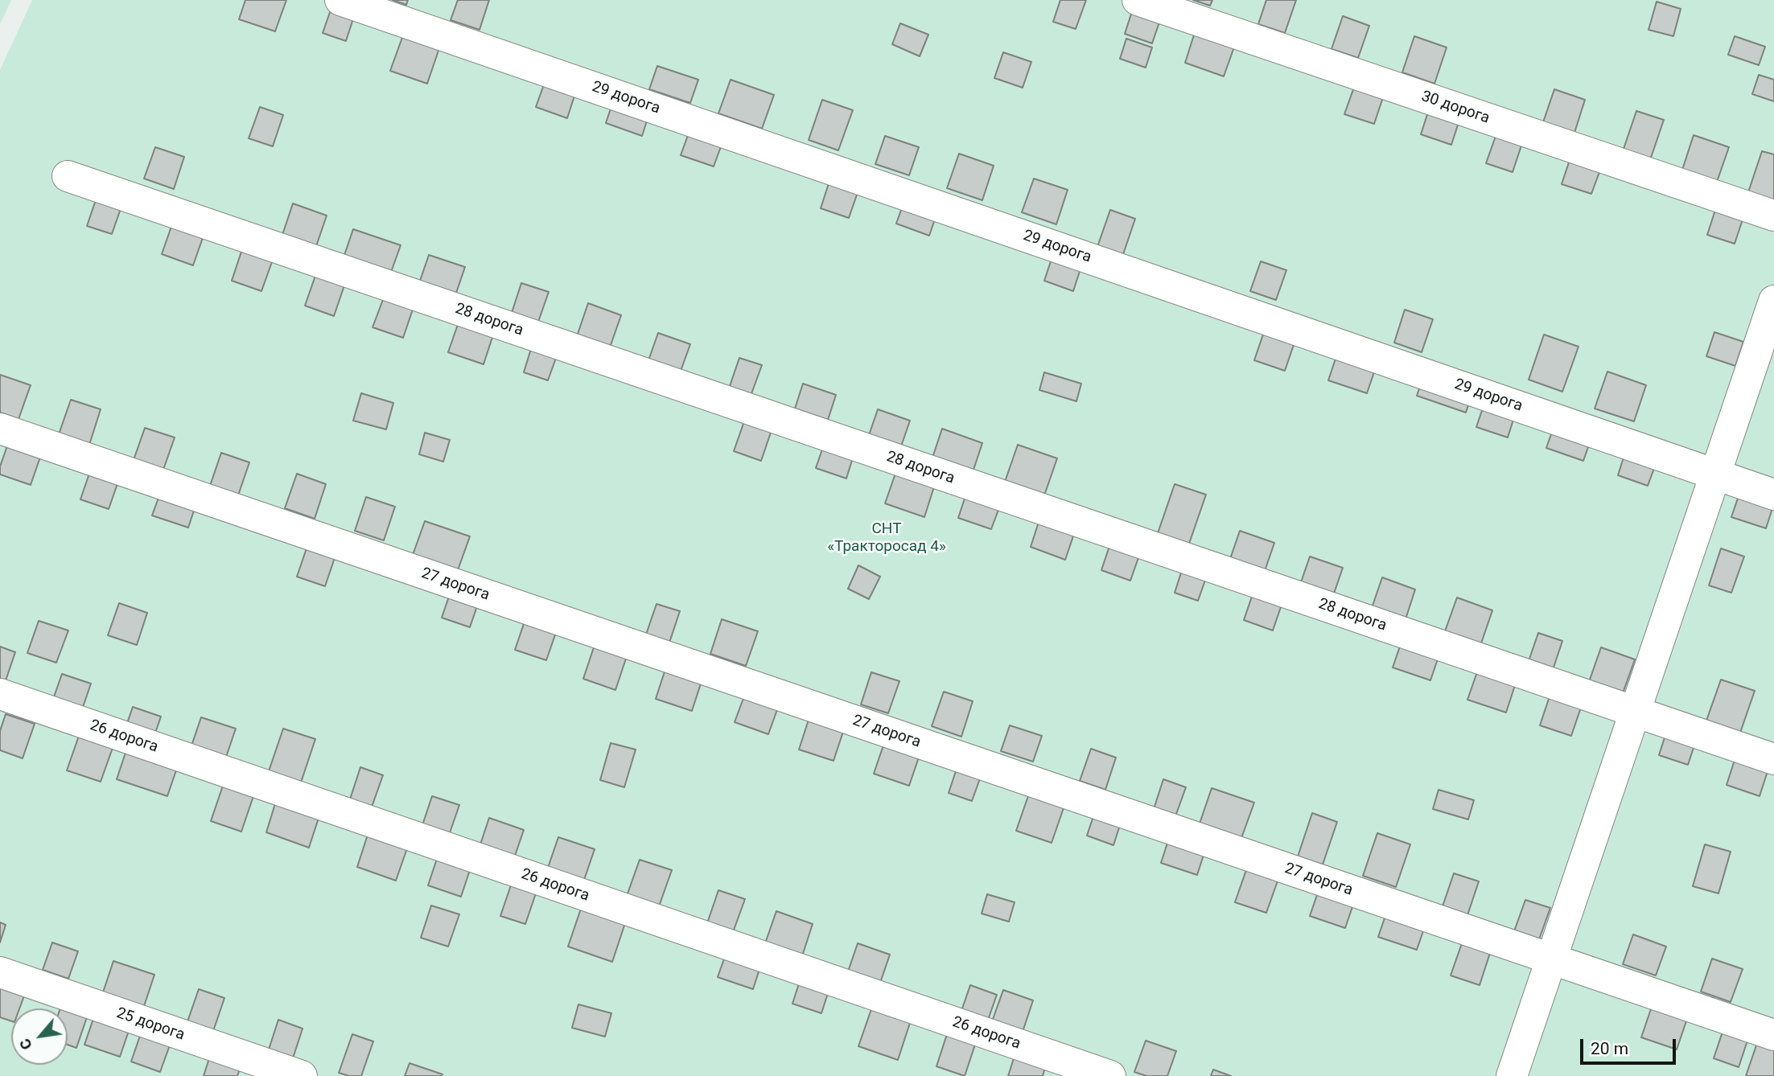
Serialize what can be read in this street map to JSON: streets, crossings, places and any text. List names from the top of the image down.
{
  "streets": {
    "street": [
      "29 дорога",
      "30 дорога",
      "28 дорога",
      "27 дорога",
      "26 дорога",
      "25 дорога"
    ]
  },
  "parks": ["СНТ «Тракторосад 4»"],
  "scale_bar": "20 m",
  "north": "bottom left"
}
